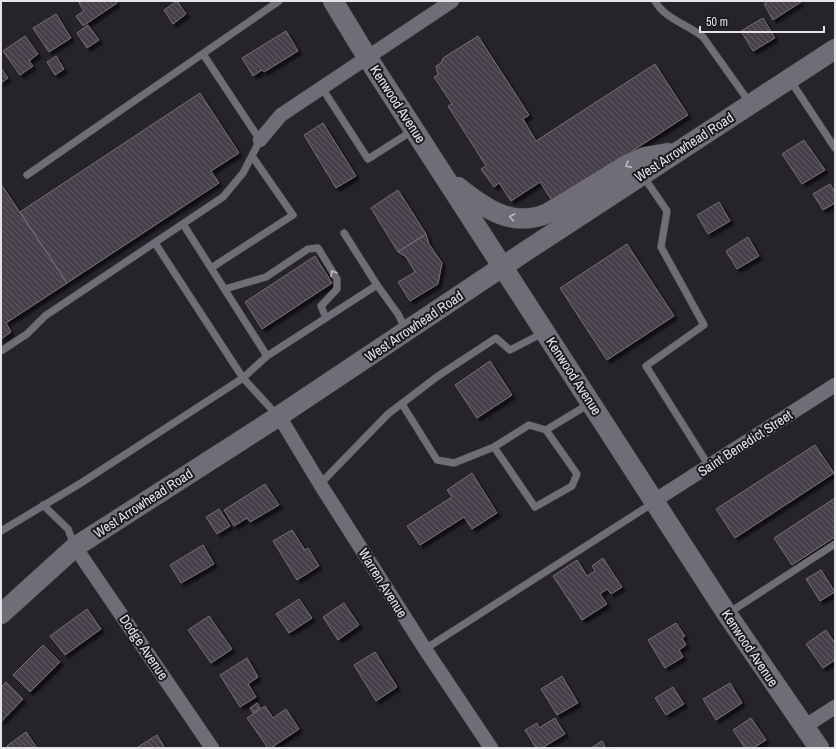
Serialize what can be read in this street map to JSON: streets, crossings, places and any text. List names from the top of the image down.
{
  "streets": {
    "street": [
      "Kenwood Avenue",
      "West Arrowhead Road",
      "Saint Benedict Street",
      "Warren Avenue",
      "Dodge Avenue"
    ]
  },
  "crossings": [
    ["Kenwood Avenue", "West Arrowhead Road"],
    ["Kenwood Avenue", "Saint Benedict Street"],
    ["West Arrowhead Road", "Warren Avenue"],
    ["West Arrowhead Road", "Dodge Avenue"]
  ],
  "scale_bar": "50 m"
}
